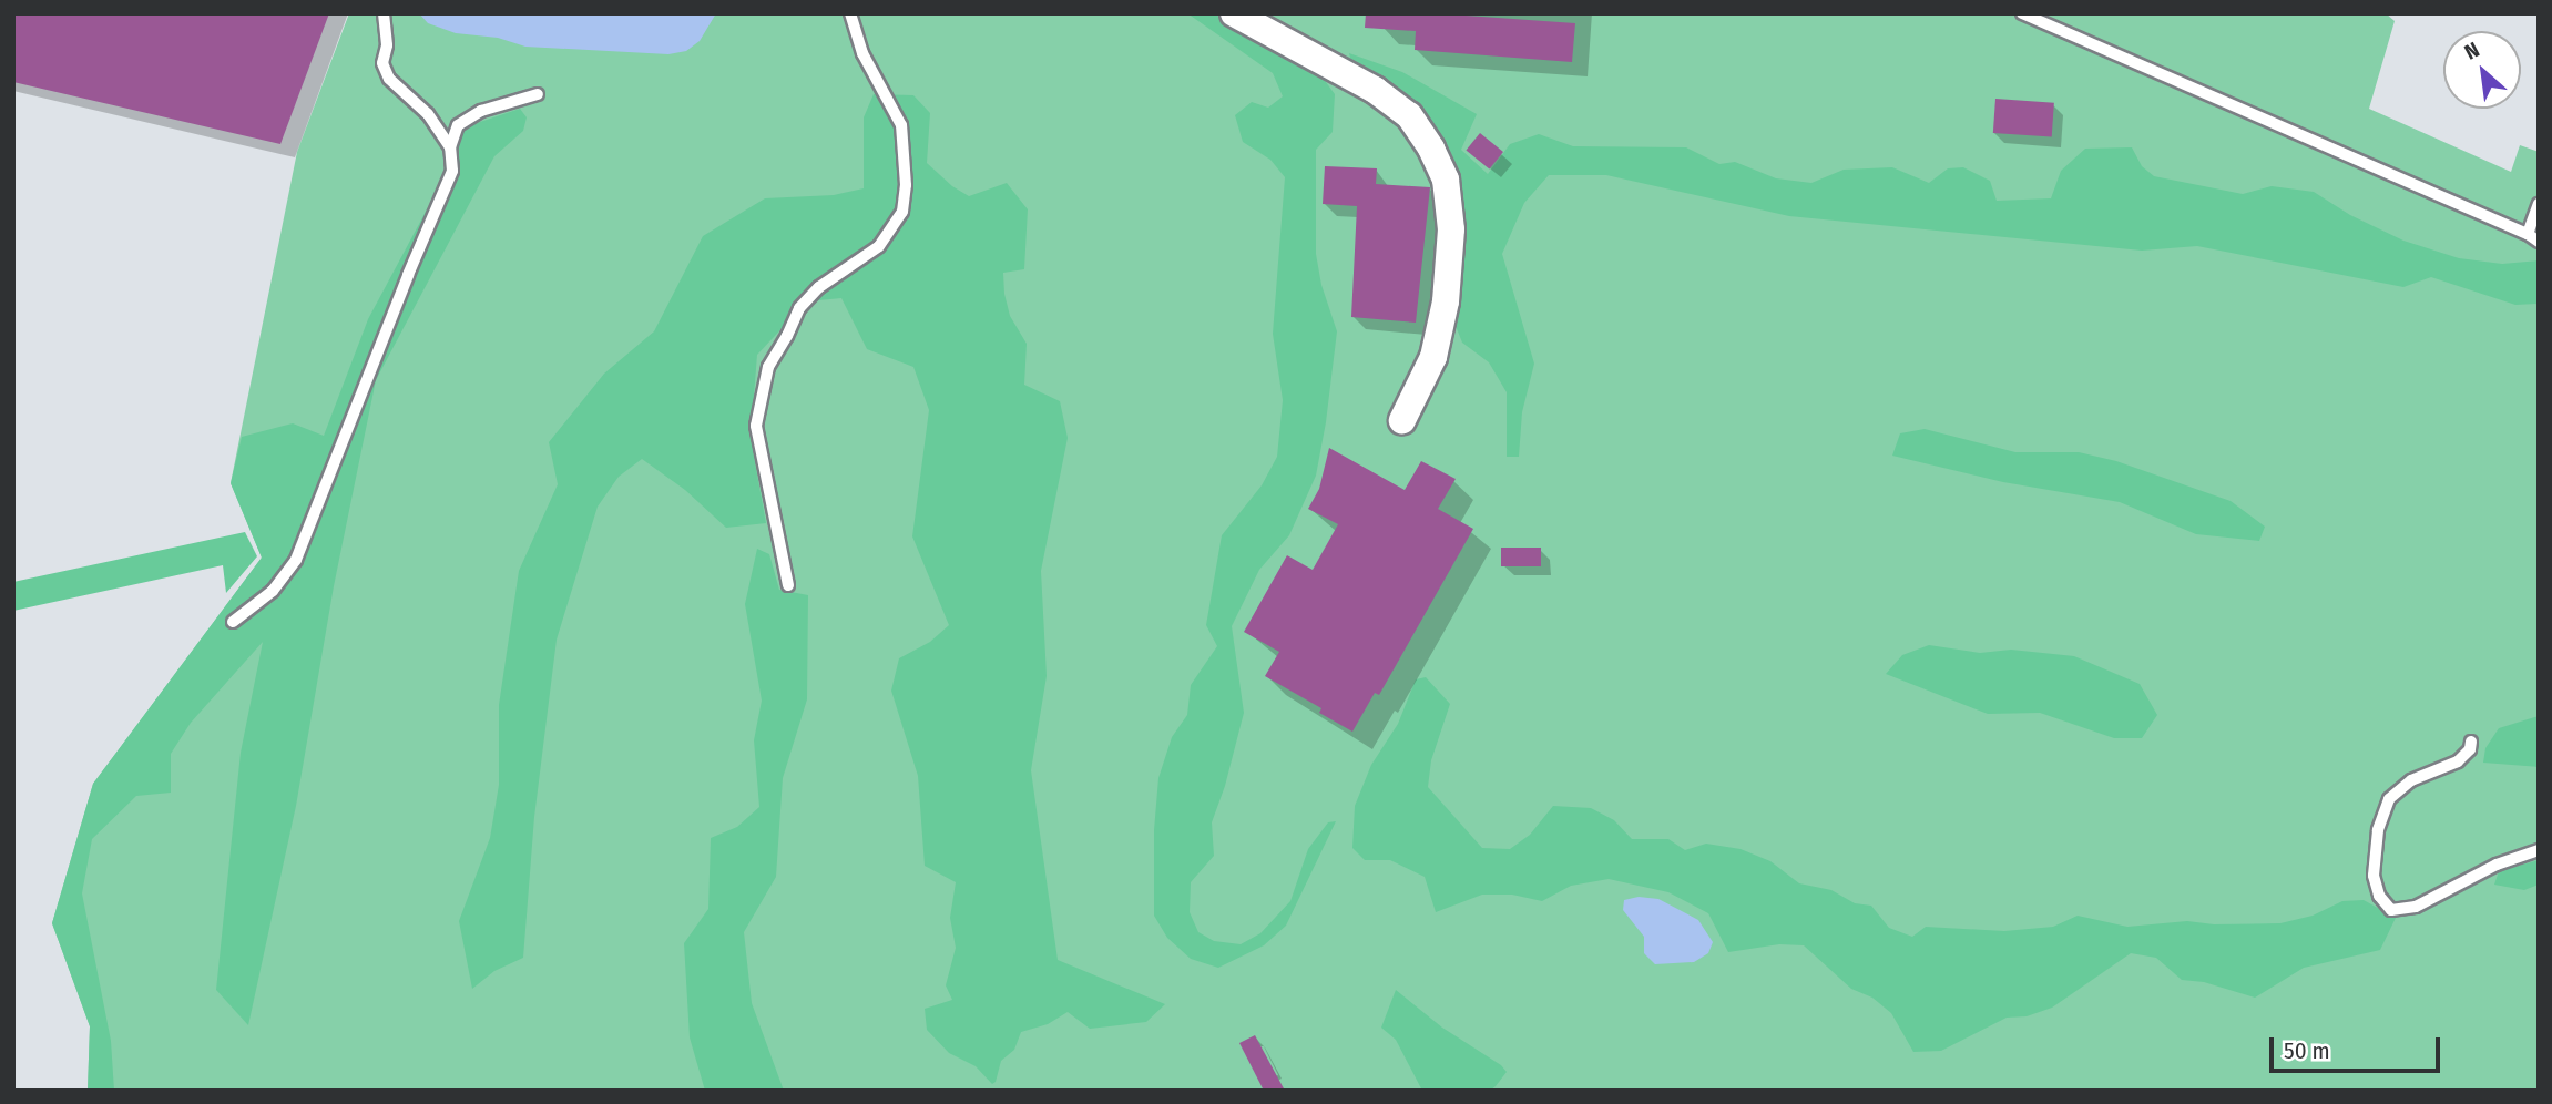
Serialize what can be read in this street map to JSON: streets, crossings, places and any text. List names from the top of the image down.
{
  "scale_bar": "50 m",
  "north": "top left"
}
